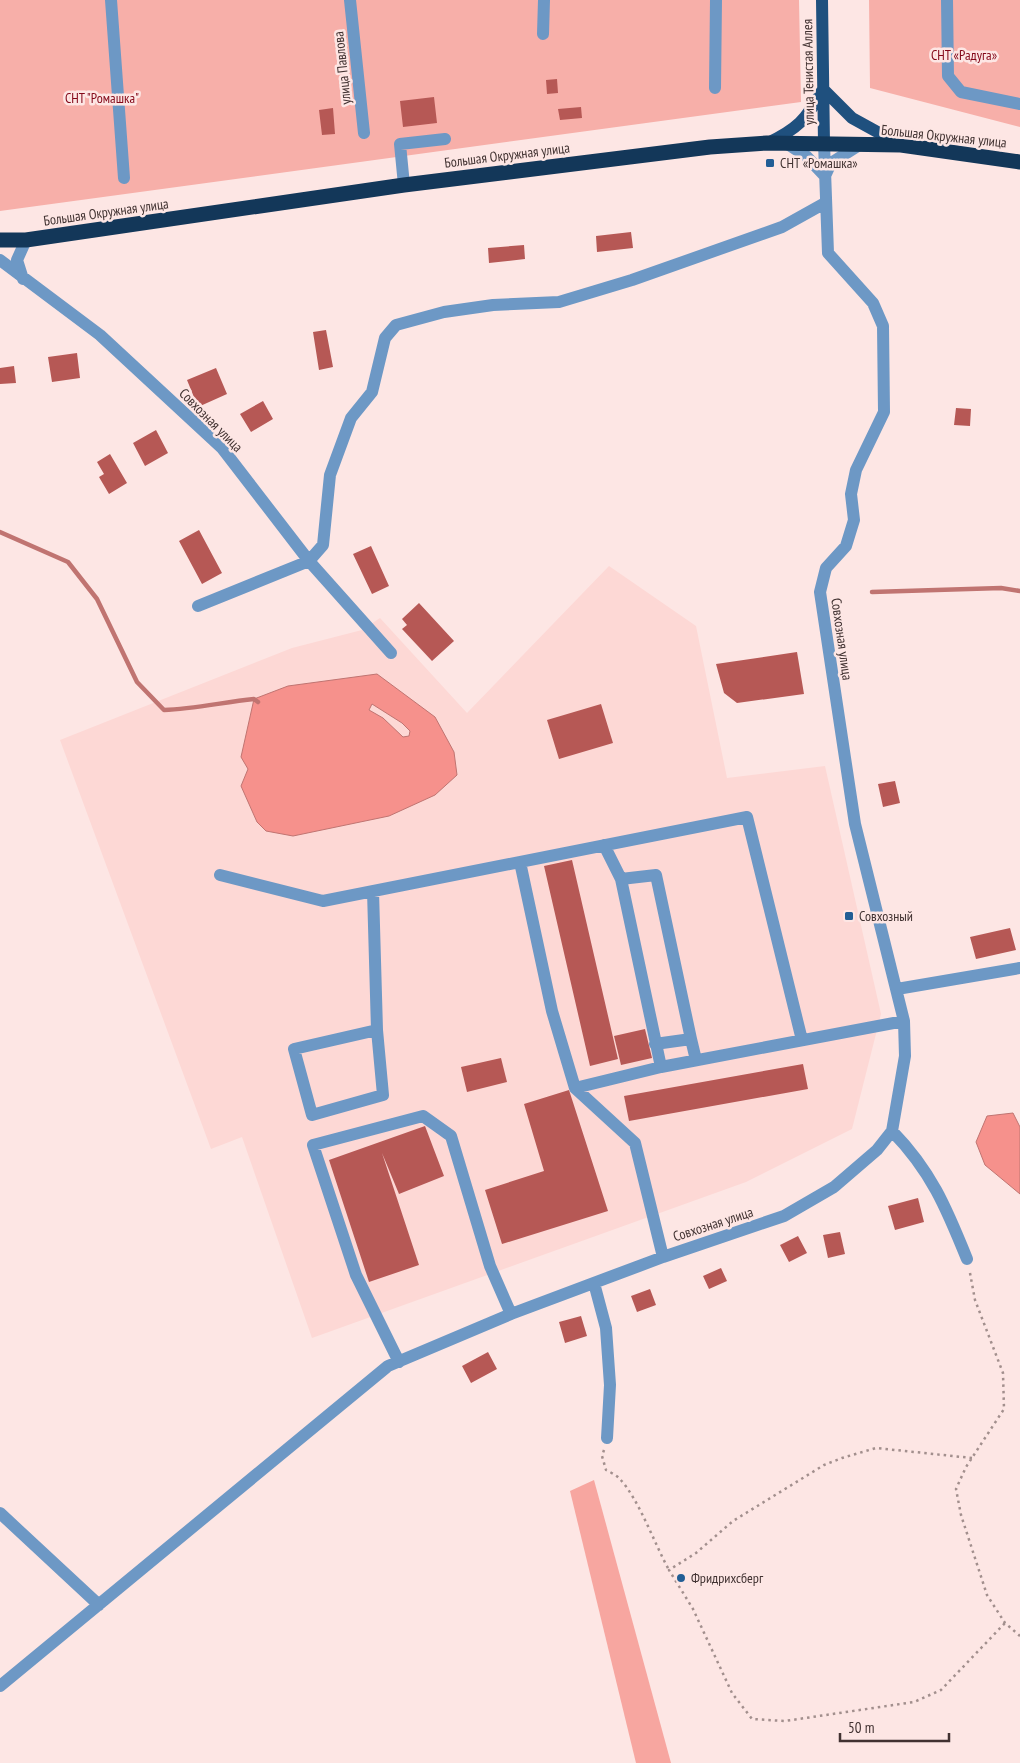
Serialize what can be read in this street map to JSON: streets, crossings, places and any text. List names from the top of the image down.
{
  "streets": {
    "highway": ["Большая Окружная улица"],
    "main road": ["улица Тенистая Аллея"],
    "street": ["улица Павлова", "Совхозная улица"]
  },
  "crossings": [
    ["улица Тенистая Аллея", "Большая Окружная улица"],
    ["улица Тенистая Аллея", "Совхозная улица"],
    ["Большая Окружная улица", "Совхозная улица"]
  ],
  "parks": ["СНТ «Радуга»", "СНТ \"Ромашка\""],
  "places": {
    "transit": ["СНТ «Ромашка»", "Совхозный"],
    "other": ["Фридрихсберг"]
  },
  "scale_bar": "50 m"
}
